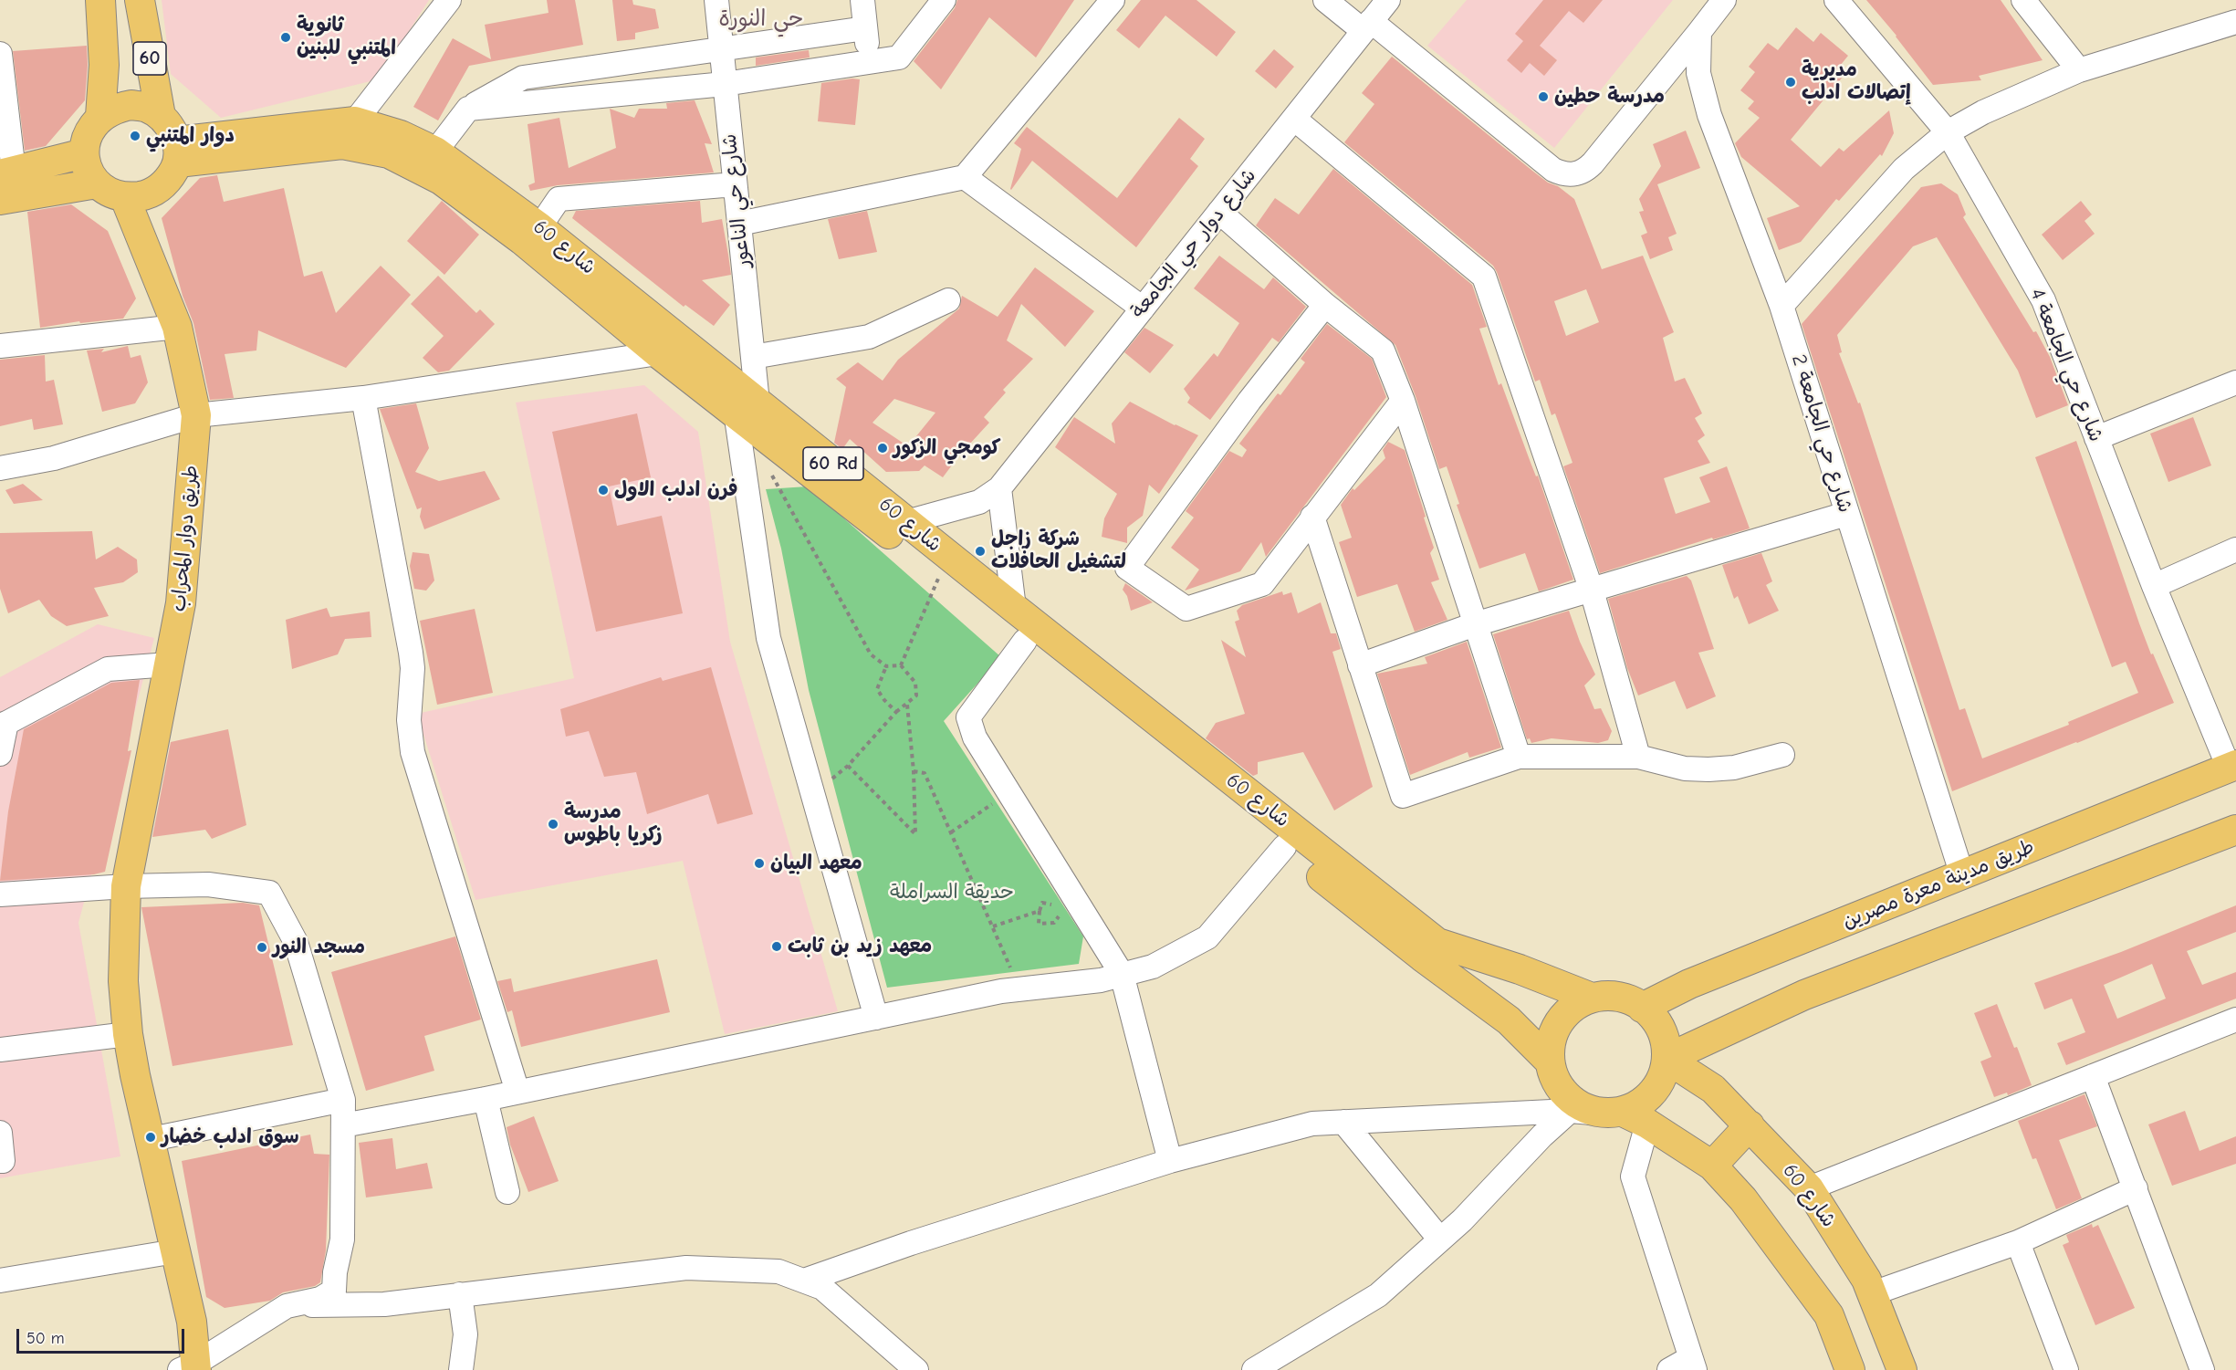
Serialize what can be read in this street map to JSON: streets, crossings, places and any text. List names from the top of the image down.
{
  "streets": {
    "main road": [
      "60",
      "شارع 60",
      "60 Rd",
      "طريق دوار المحراب",
      "طريق مدينة معرة مصرين"
    ],
    "street": [
      "شارع حي الناعور",
      "شارع دوار حي الجامعة",
      "شارع حي الجامعة 4",
      "شارع حي الجامعة 2"
    ]
  },
  "crossings": [
    ["60", "شارع 60"],
    ["60", "طريق دوار المحراب"],
    ["شارع حي الناعور", "شارع 60"],
    ["شارع دوار حي الجامعة", "شارع 60"],
    ["شارع 60", "طريق دوار المحراب"],
    ["شارع 60", "طريق مدينة معرة مصرين"],
    ["شارع حي الجامعة 4", "طريق مدينة معرة مصرين"],
    ["شارع حي الجامعة 2", "طريق مدينة معرة مصرين"]
  ],
  "districts": ["حي النورة"],
  "parks": ["حديقة السراملة"],
  "places": [
    "ثانوية المتنبي للبنين",
    "مديرية إتصالات ادلب",
    "مدرسة حطين",
    "دوار المتنبي",
    "كومجي الزكور",
    "فرن ادلب الاول",
    "شركة زاجل لتشغيل الحافلات",
    "مدرسة زكريا باطوس",
    "معهد البيان",
    "معهد زيد بن ثابت",
    "مسجد النور",
    "سوق ادلب خضار"
  ],
  "scale_bar": "50 m"
}
